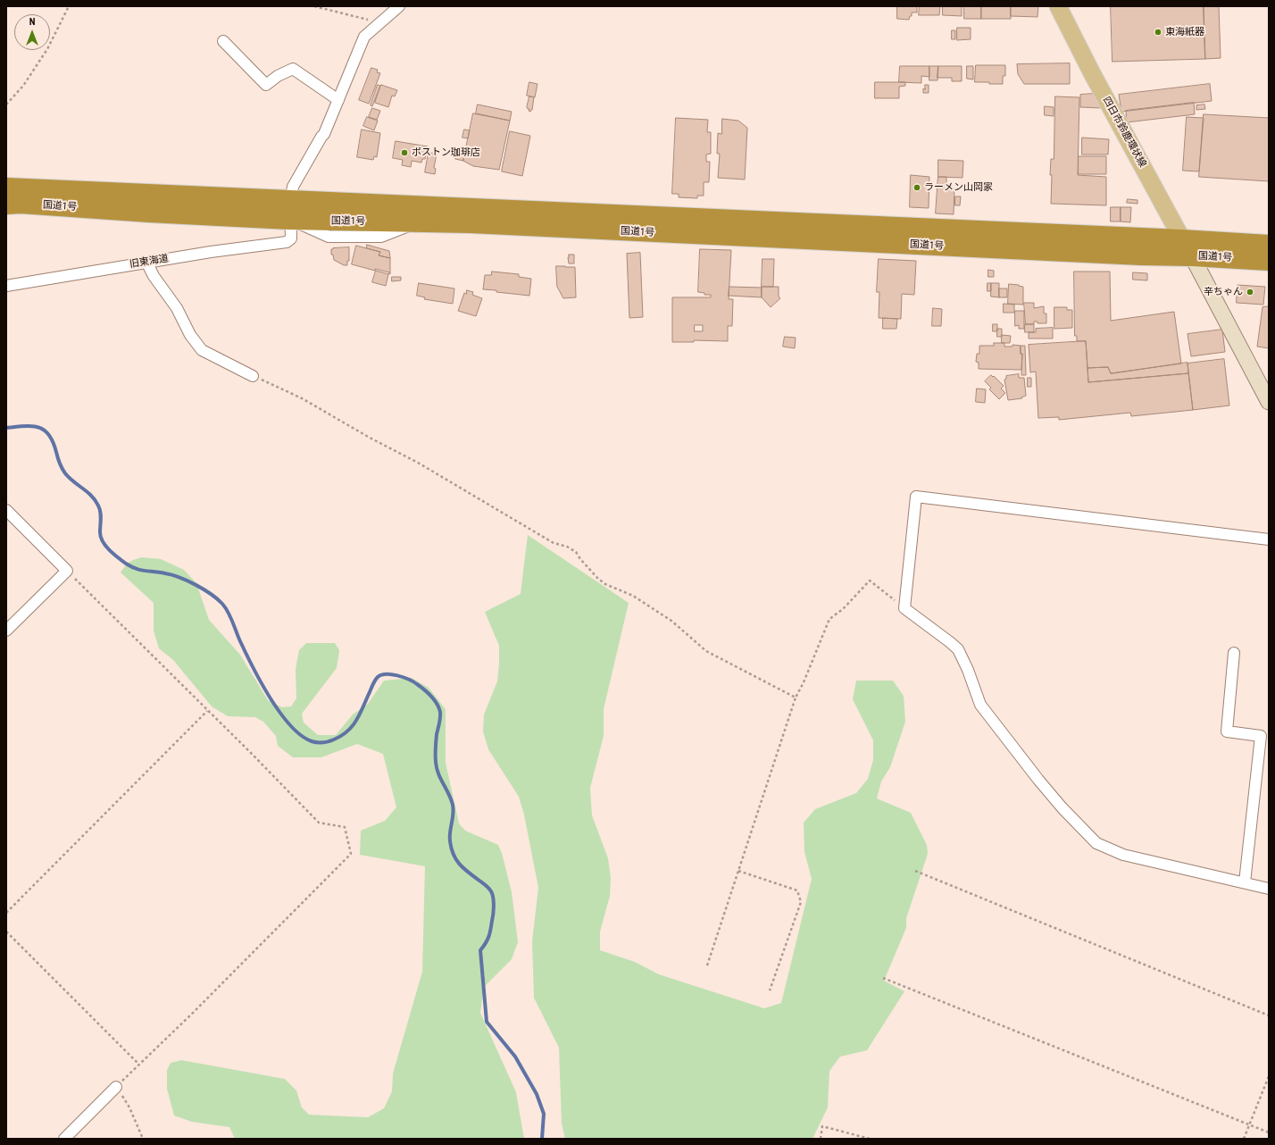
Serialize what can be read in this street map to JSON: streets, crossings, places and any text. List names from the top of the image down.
{
  "streets": {
    "highway": ["国道1号"],
    "main road": ["四日市鈴鹿環状線"],
    "street": ["旧東海道"]
  },
  "crossings": [
    ["四日市鈴鹿環状線", "国道1号"],
    ["国道1号", "旧東海道"]
  ],
  "places": [
    "東海紙器",
    "ボストン珈琲店",
    "ラーメン山岡家",
    "辛ちゃん"
  ],
  "north": "top"
}
